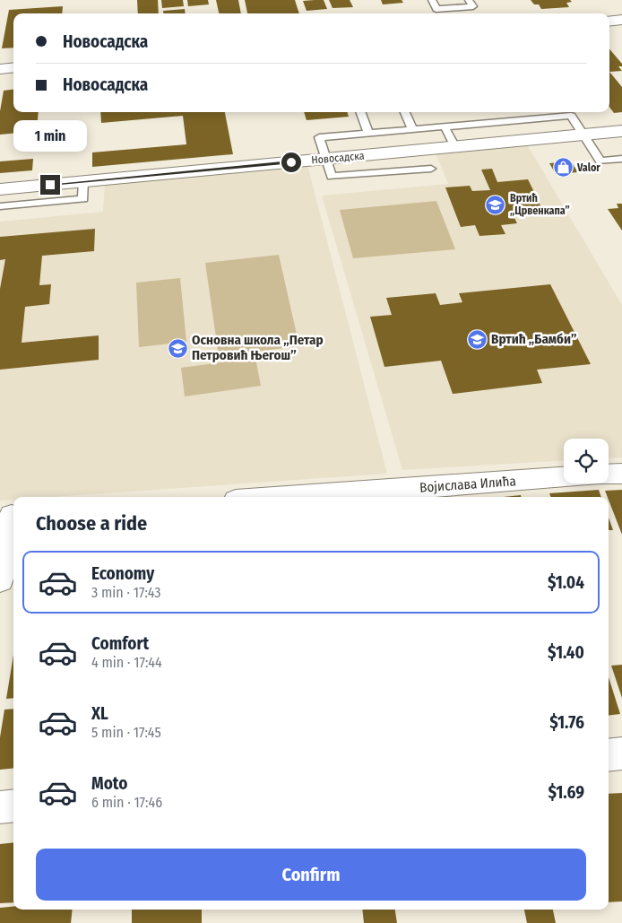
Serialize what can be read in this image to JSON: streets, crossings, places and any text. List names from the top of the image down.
{
  "streets": {
    "street": ["Новосадска", "Војислава Илића"]
  },
  "places": {
    "shop": ["Valor"],
    "school or university": ["Вртић „Црвенкапа”", "Вртић „Бамби”", "Основна школа „Петар Петровић Његош”"]
  },
  "page": {
    "banner": ["Новосадска", "Новосадска"],
    "bubble": "1 min",
    "heading": "Choose a ride",
    "list": [
      {
        "name": "Economy",
        "note": "3 min · 17:43",
        "value": "$1.04"
      },
      {
        "name": "Comfort",
        "note": "4 min · 17:44",
        "value": "$1.40"
      },
      {
        "name": "XL",
        "note": "5 min · 17:45",
        "value": "$1.76"
      },
      {
        "name": "Moto",
        "note": "6 min · 17:46",
        "value": "$1.69"
      }
    ],
    "buttons": "Confirm"
  }
}
